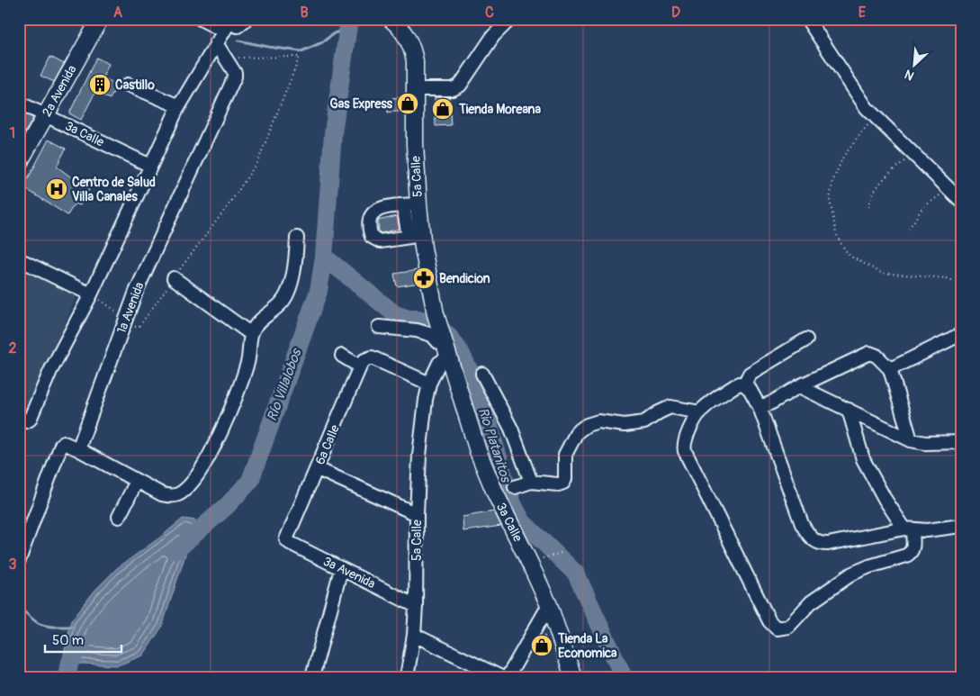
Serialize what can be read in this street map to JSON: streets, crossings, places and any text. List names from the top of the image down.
{
  "streets": {
    "main road": ["2a Avenida", "3a Calle", "5a Calle"],
    "street": ["1a Avenida", "6a Calle", "3a Avenida"]
  },
  "crossings": [
    ["2a Avenida", "3a Calle"],
    ["3a Calle", "5a Calle"],
    ["5a Calle", "3a Avenida"],
    ["6a Calle", "3a Avenida"]
  ],
  "water": ["Río Villalobos", "Rio Platanitos"],
  "places": {
    "building": ["Castillo"],
    "shop": ["Gas Express", "Tienda Moreana", "Tienda La Economica"],
    "hospital": ["Centro de Salud Villa Canales"],
    "pharmacy": ["Bendicion"]
  },
  "scale_bar": "50 m",
  "north": "bottom left",
  "grid": {
    "columns": [
      "A",
      "B",
      "C",
      "D",
      "E"
    ],
    "rows": ["1", "2", "3"]
  }
}
